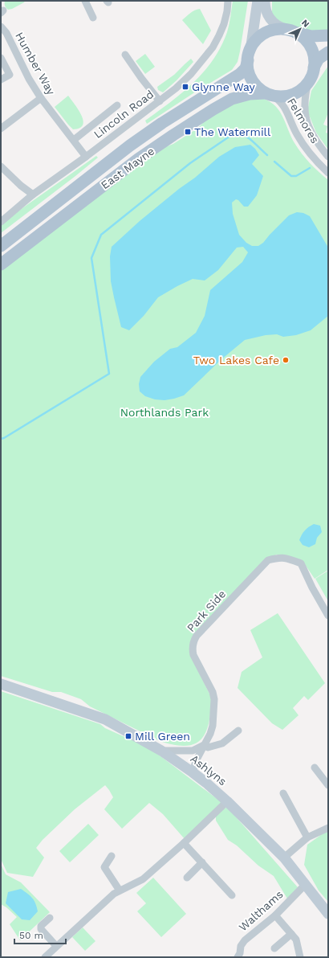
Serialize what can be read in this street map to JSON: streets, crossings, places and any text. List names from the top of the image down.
{
  "streets": {
    "main road": ["East Mayne"],
    "street": [
      "Humber Way",
      "Lincoln Road",
      "Felmores",
      "Park Side",
      "Ashlyns",
      "Walthams"
    ]
  },
  "crossings": [
    ["Humber Way", "Lincoln Road"],
    ["Felmores", "East Mayne"],
    ["Park Side", "Ashlyns"],
    ["Ashlyns", "Walthams"]
  ],
  "parks": ["Northlands Park"],
  "places": {
    "transit": ["Glynne Way", "The Watermill", "Mill Green"],
    "other": ["Two Lakes Cafe"]
  },
  "scale_bar": "50 m",
  "north": "top right"
}
